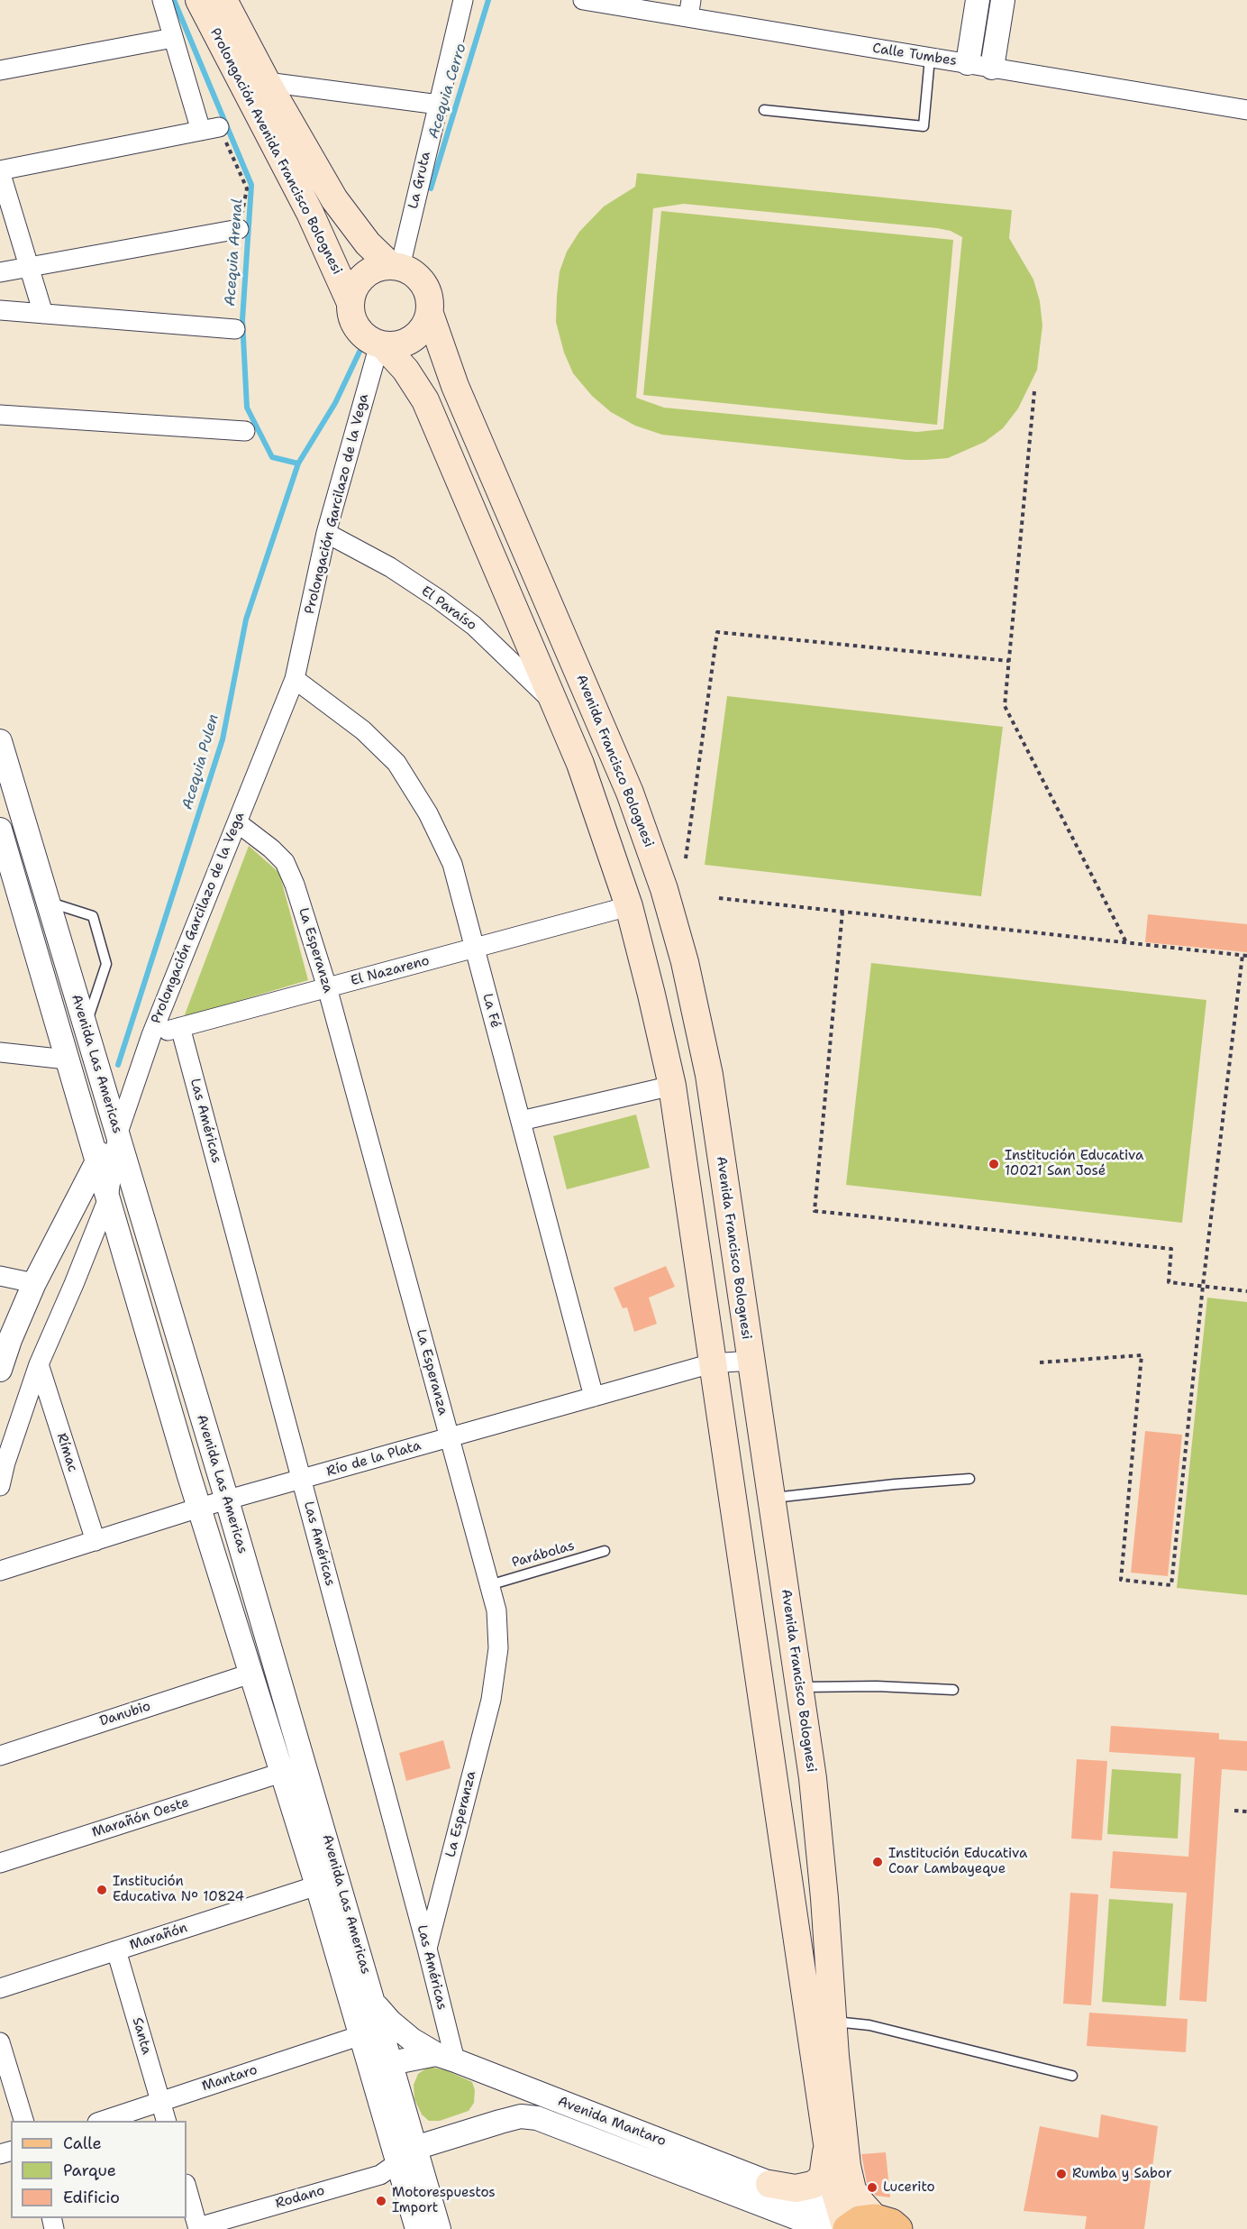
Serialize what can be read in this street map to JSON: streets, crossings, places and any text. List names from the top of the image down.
{
  "streets": {
    "main road": ["Prolongación Avenida Francisco Bolognesi", "Avenida Francisco Bolognesi"],
    "street": [
      "Calle Tumbes",
      "La Gruta",
      "Prolongación Garcilazo de la Vega",
      "El Paraíso",
      "La Esperanza",
      "El Nazareno",
      "La Fé",
      "Avenida Las Americas",
      "Las Américas",
      "Rímac",
      "Río de la Plata",
      "Danubio",
      "Marañón Oeste",
      "Marañón",
      "Santa",
      "Mantaro",
      "Avenida Mantaro",
      "Rodano"
    ],
    "lane": ["Parábolas"]
  },
  "crossings": [
    ["Prolongación Avenida Francisco Bolognesi", "La Gruta"],
    ["Prolongación Avenida Francisco Bolognesi", "Prolongación Garcilazo de la Vega"],
    ["Prolongación Avenida Francisco Bolognesi", "Avenida Francisco Bolognesi"],
    ["La Gruta", "Prolongación Garcilazo de la Vega"],
    ["La Gruta", "Avenida Francisco Bolognesi"],
    ["Prolongación Garcilazo de la Vega", "El Paraíso"],
    ["Prolongación Garcilazo de la Vega", "Avenida Francisco Bolognesi"],
    ["Prolongación Garcilazo de la Vega", "La Esperanza"],
    ["Prolongación Garcilazo de la Vega", "El Nazareno"],
    ["Prolongación Garcilazo de la Vega", "La Fé"],
    ["Prolongación Garcilazo de la Vega", "Avenida Las Americas"],
    ["Prolongación Garcilazo de la Vega", "Rímac"],
    ["Avenida Francisco Bolognesi", "Río de la Plata"],
    ["La Esperanza", "El Nazareno"],
    ["La Esperanza", "Las Américas"],
    ["La Esperanza", "Río de la Plata"],
    ["La Esperanza", "Parábolas"],
    ["El Nazareno", "La Fé"],
    ["El Nazareno", "Las Américas"],
    ["La Fé", "Río de la Plata"],
    ["Avenida Las Americas", "Río de la Plata"],
    ["Avenida Las Americas", "Danubio"],
    ["Avenida Las Americas", "Marañón Oeste"],
    ["Avenida Las Americas", "Marañón"],
    ["Avenida Las Americas", "Mantaro"],
    ["Avenida Las Americas", "Avenida Mantaro"],
    ["Avenida Las Americas", "Rodano"],
    ["Las Américas", "Río de la Plata"],
    ["Las Américas", "Avenida Mantaro"],
    ["Rímac", "Río de la Plata"],
    ["Marañón", "Santa"],
    ["Santa", "Mantaro"],
    ["Avenida Mantaro", "Rodano"]
  ],
  "water": ["Acequia Cerro", "Acequia Arenal", "Acequia Pulen"],
  "places": [
    "Institución Educativa 10021 San José",
    "Institución Educativa Coar Lambayeque",
    "Institución Educativa Nº 10824",
    "Rumba y Sabor",
    "Lucerito",
    "Motorespuestos Import"
  ],
  "legend": ["Calle", "Parque", "Edificio"]
}
